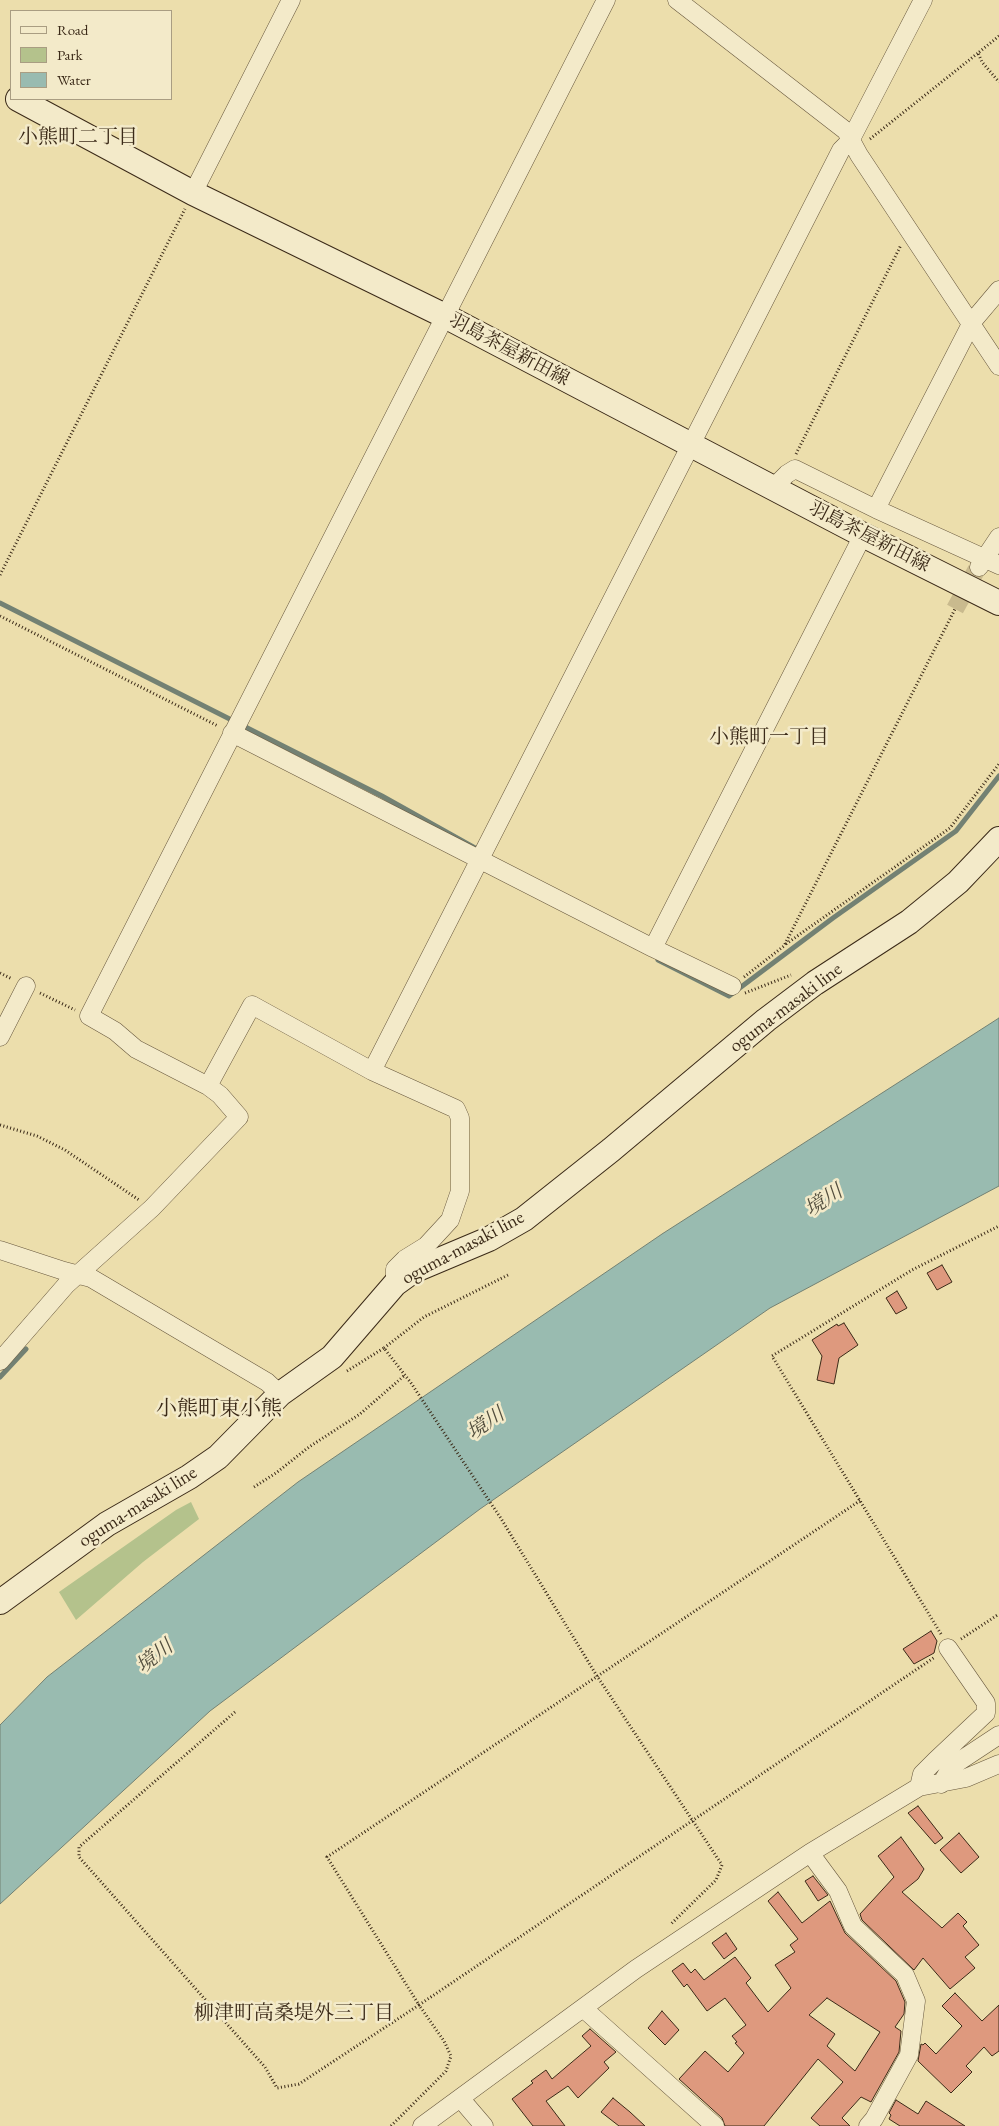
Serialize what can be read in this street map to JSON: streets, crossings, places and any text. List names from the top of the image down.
{
  "streets": {
    "main road": ["羽島茶屋新田線", "oguma-masaki line"]
  },
  "districts": [
    "小熊町二丁目",
    "小熊町一丁目",
    "小熊町東小熊",
    "柳津町高桑堤外三丁目"
  ],
  "water": ["境川"],
  "legend": ["Road", "Park", "Water"]
}
